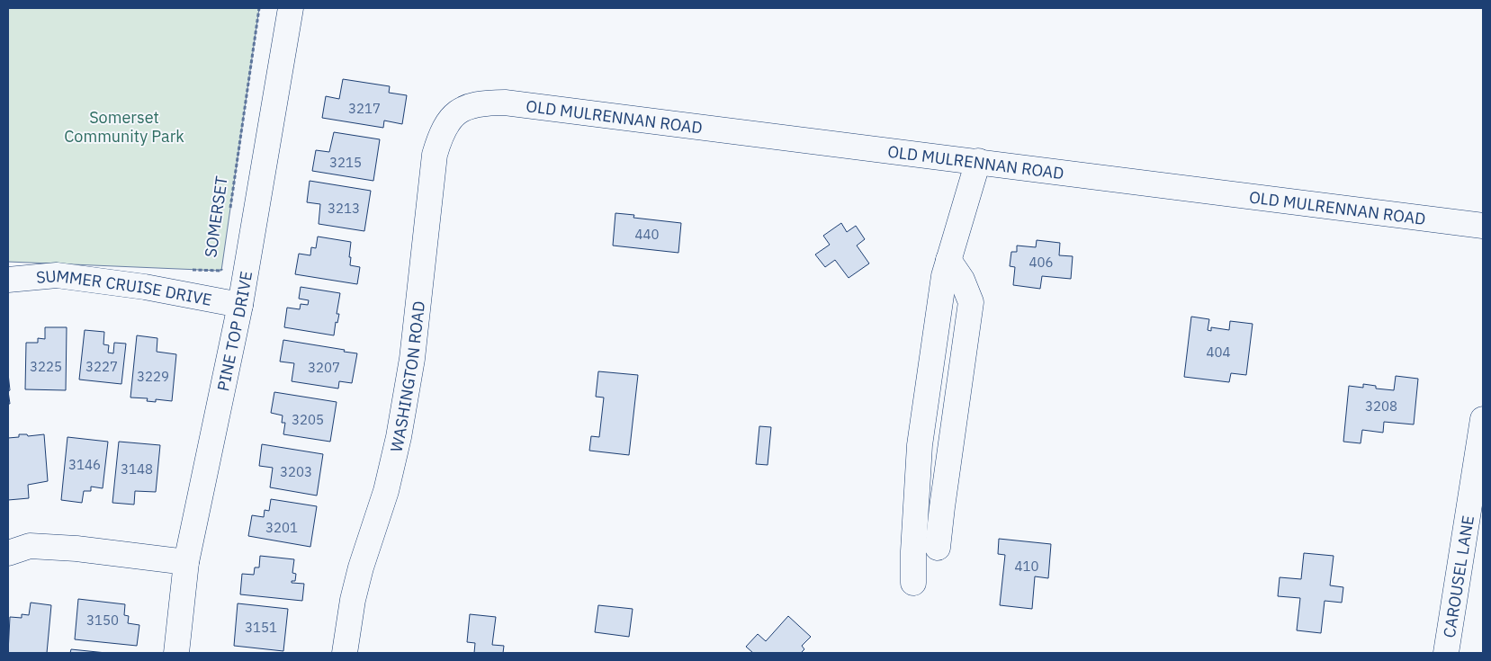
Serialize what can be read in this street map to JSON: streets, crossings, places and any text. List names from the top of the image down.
{
  "streets": {
    "street": [
      "OLD MULRENNAN ROAD",
      "SUMMER CRUISE DRIVE",
      "PINE TOP DRIVE",
      "WASHINGTON ROAD",
      "CAROUSEL LANE"
    ],
    "path": ["SOMERSET"]
  },
  "crossings": [
    ["OLD MULRENNAN ROAD", "WASHINGTON ROAD"],
    ["SUMMER CRUISE DRIVE", "PINE TOP DRIVE"]
  ],
  "parks": ["Somerset Community Park"],
  "house_numbers": [
    "3217",
    "3215",
    "3213",
    "440",
    "406",
    "404",
    "3225",
    "3227",
    "3207",
    "3229",
    "3208",
    "3205",
    "3146",
    "3148",
    "3203",
    "3201",
    "410",
    "3150",
    "3151"
  ]
}
